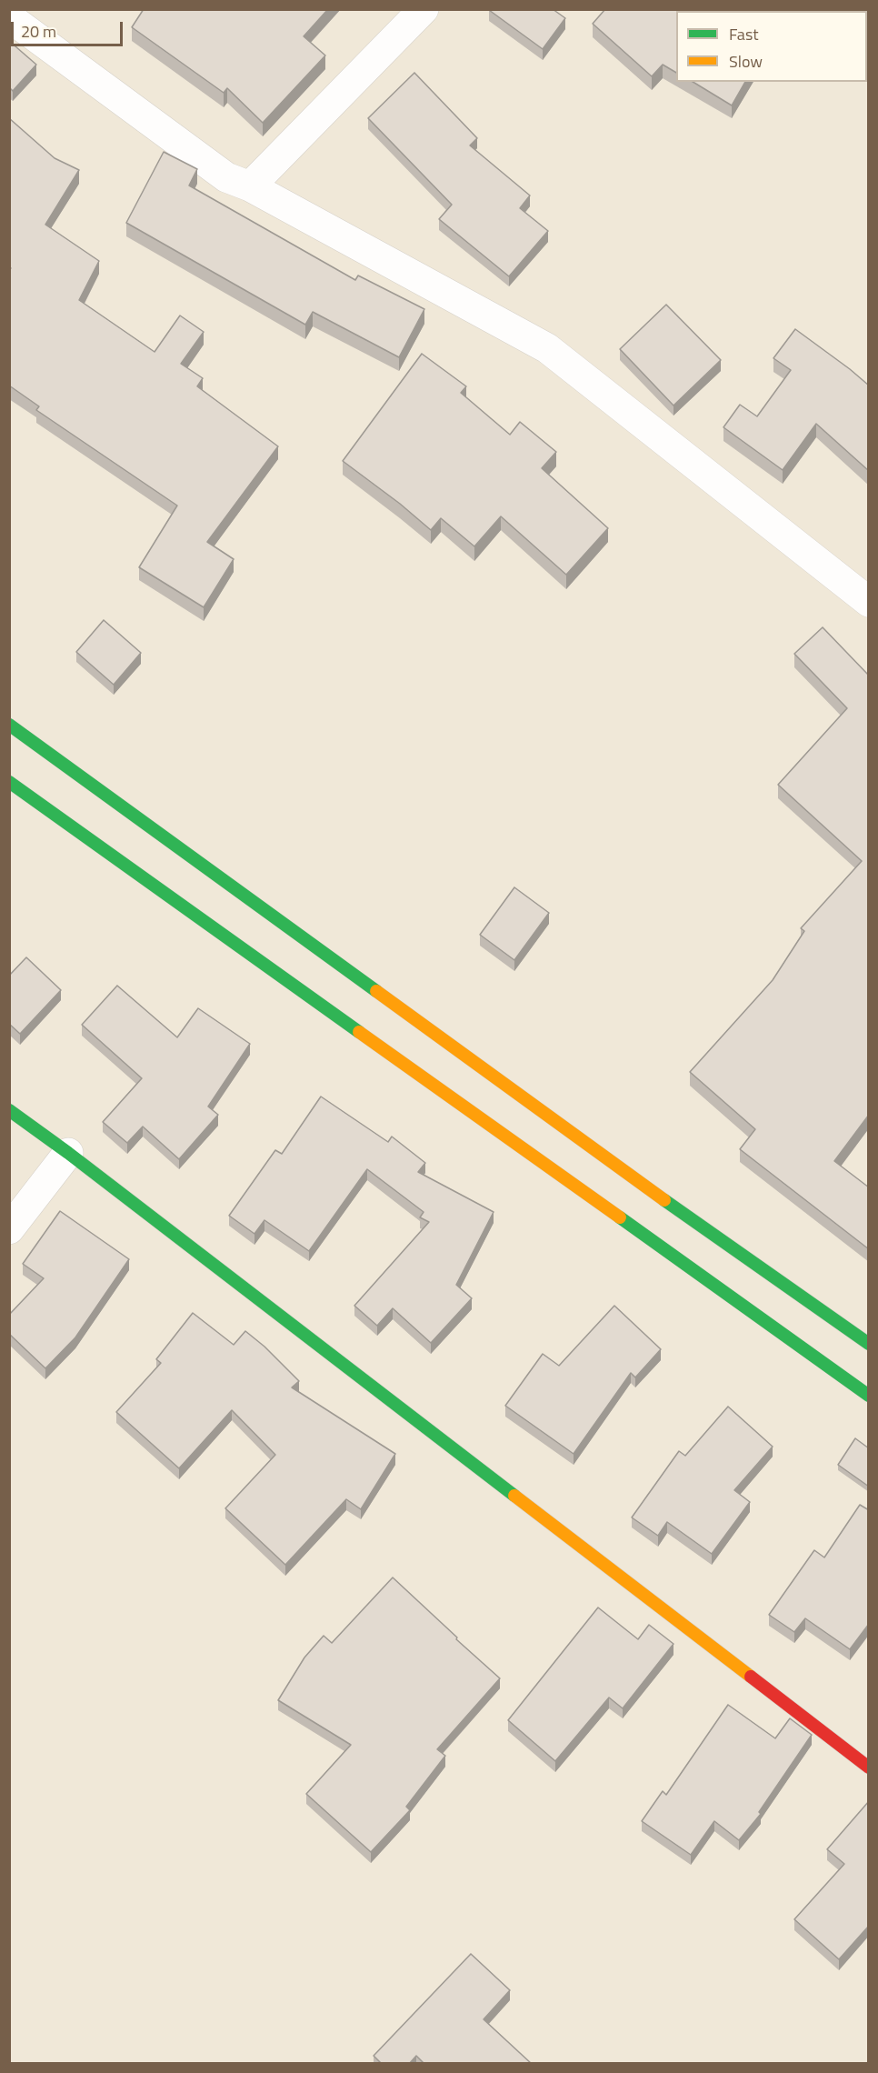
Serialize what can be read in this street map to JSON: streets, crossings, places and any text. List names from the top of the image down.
{
  "legend": ["Fast", "Slow"],
  "scale_bar": "20 m"
}
